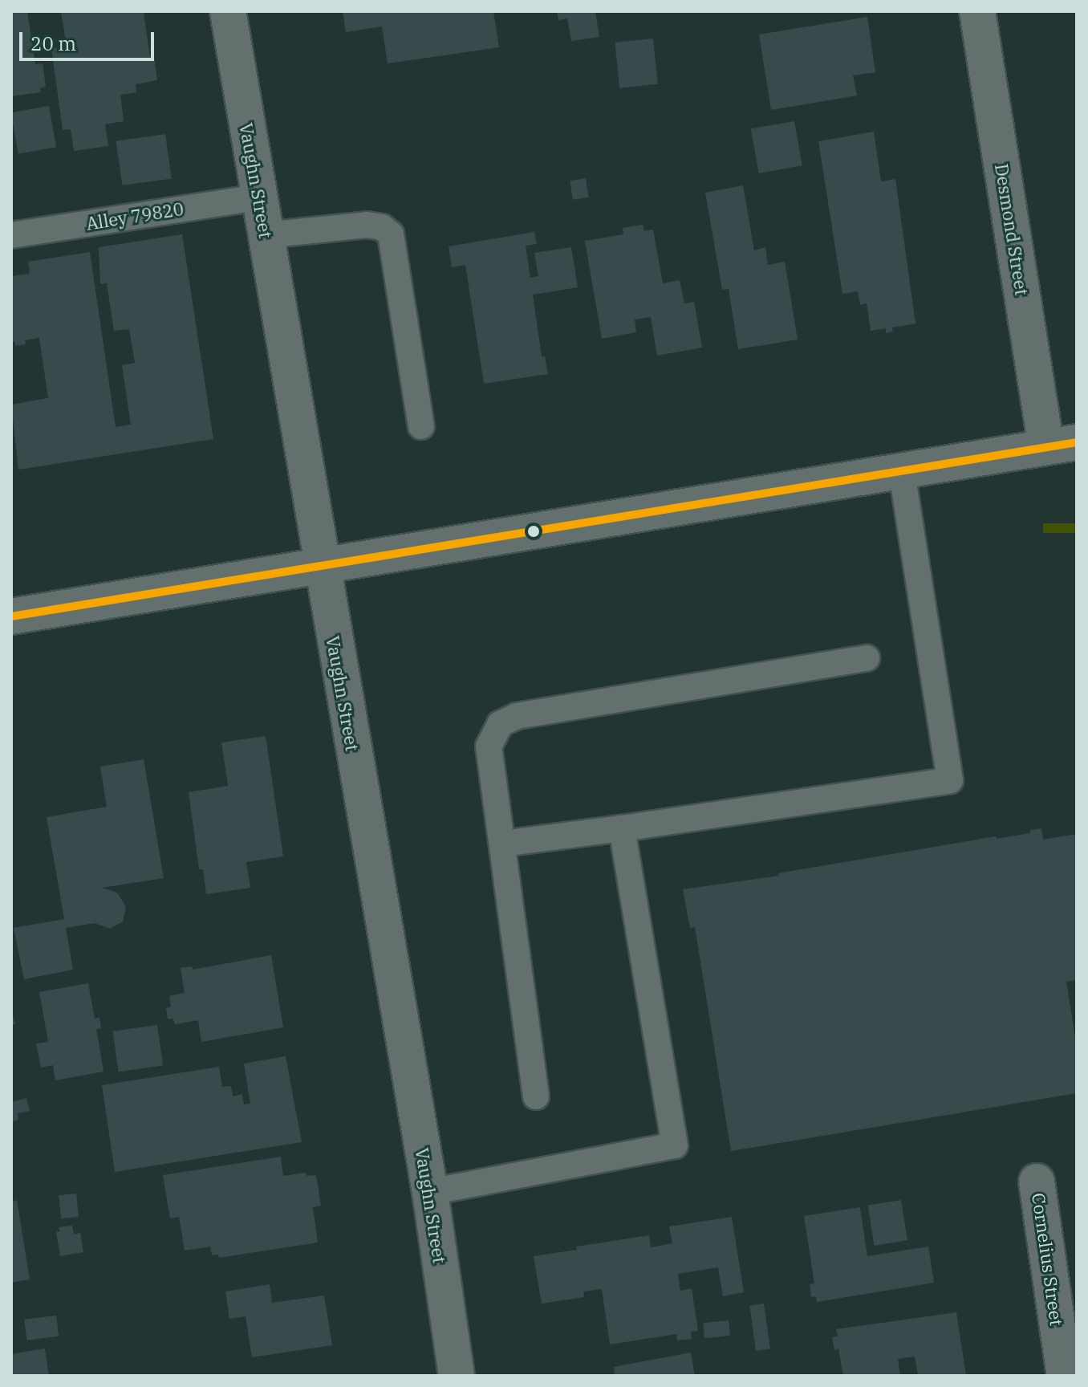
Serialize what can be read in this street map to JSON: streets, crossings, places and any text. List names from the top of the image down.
{
  "streets": {
    "street": ["Vaughn Street", "Desmond Street", "Cornelius Street"],
    "lane": ["Alley 79820"]
  },
  "crossings": [
    ["Vaughn Street", "Alley 79820"]
  ],
  "scale_bar": "20 m"
}
